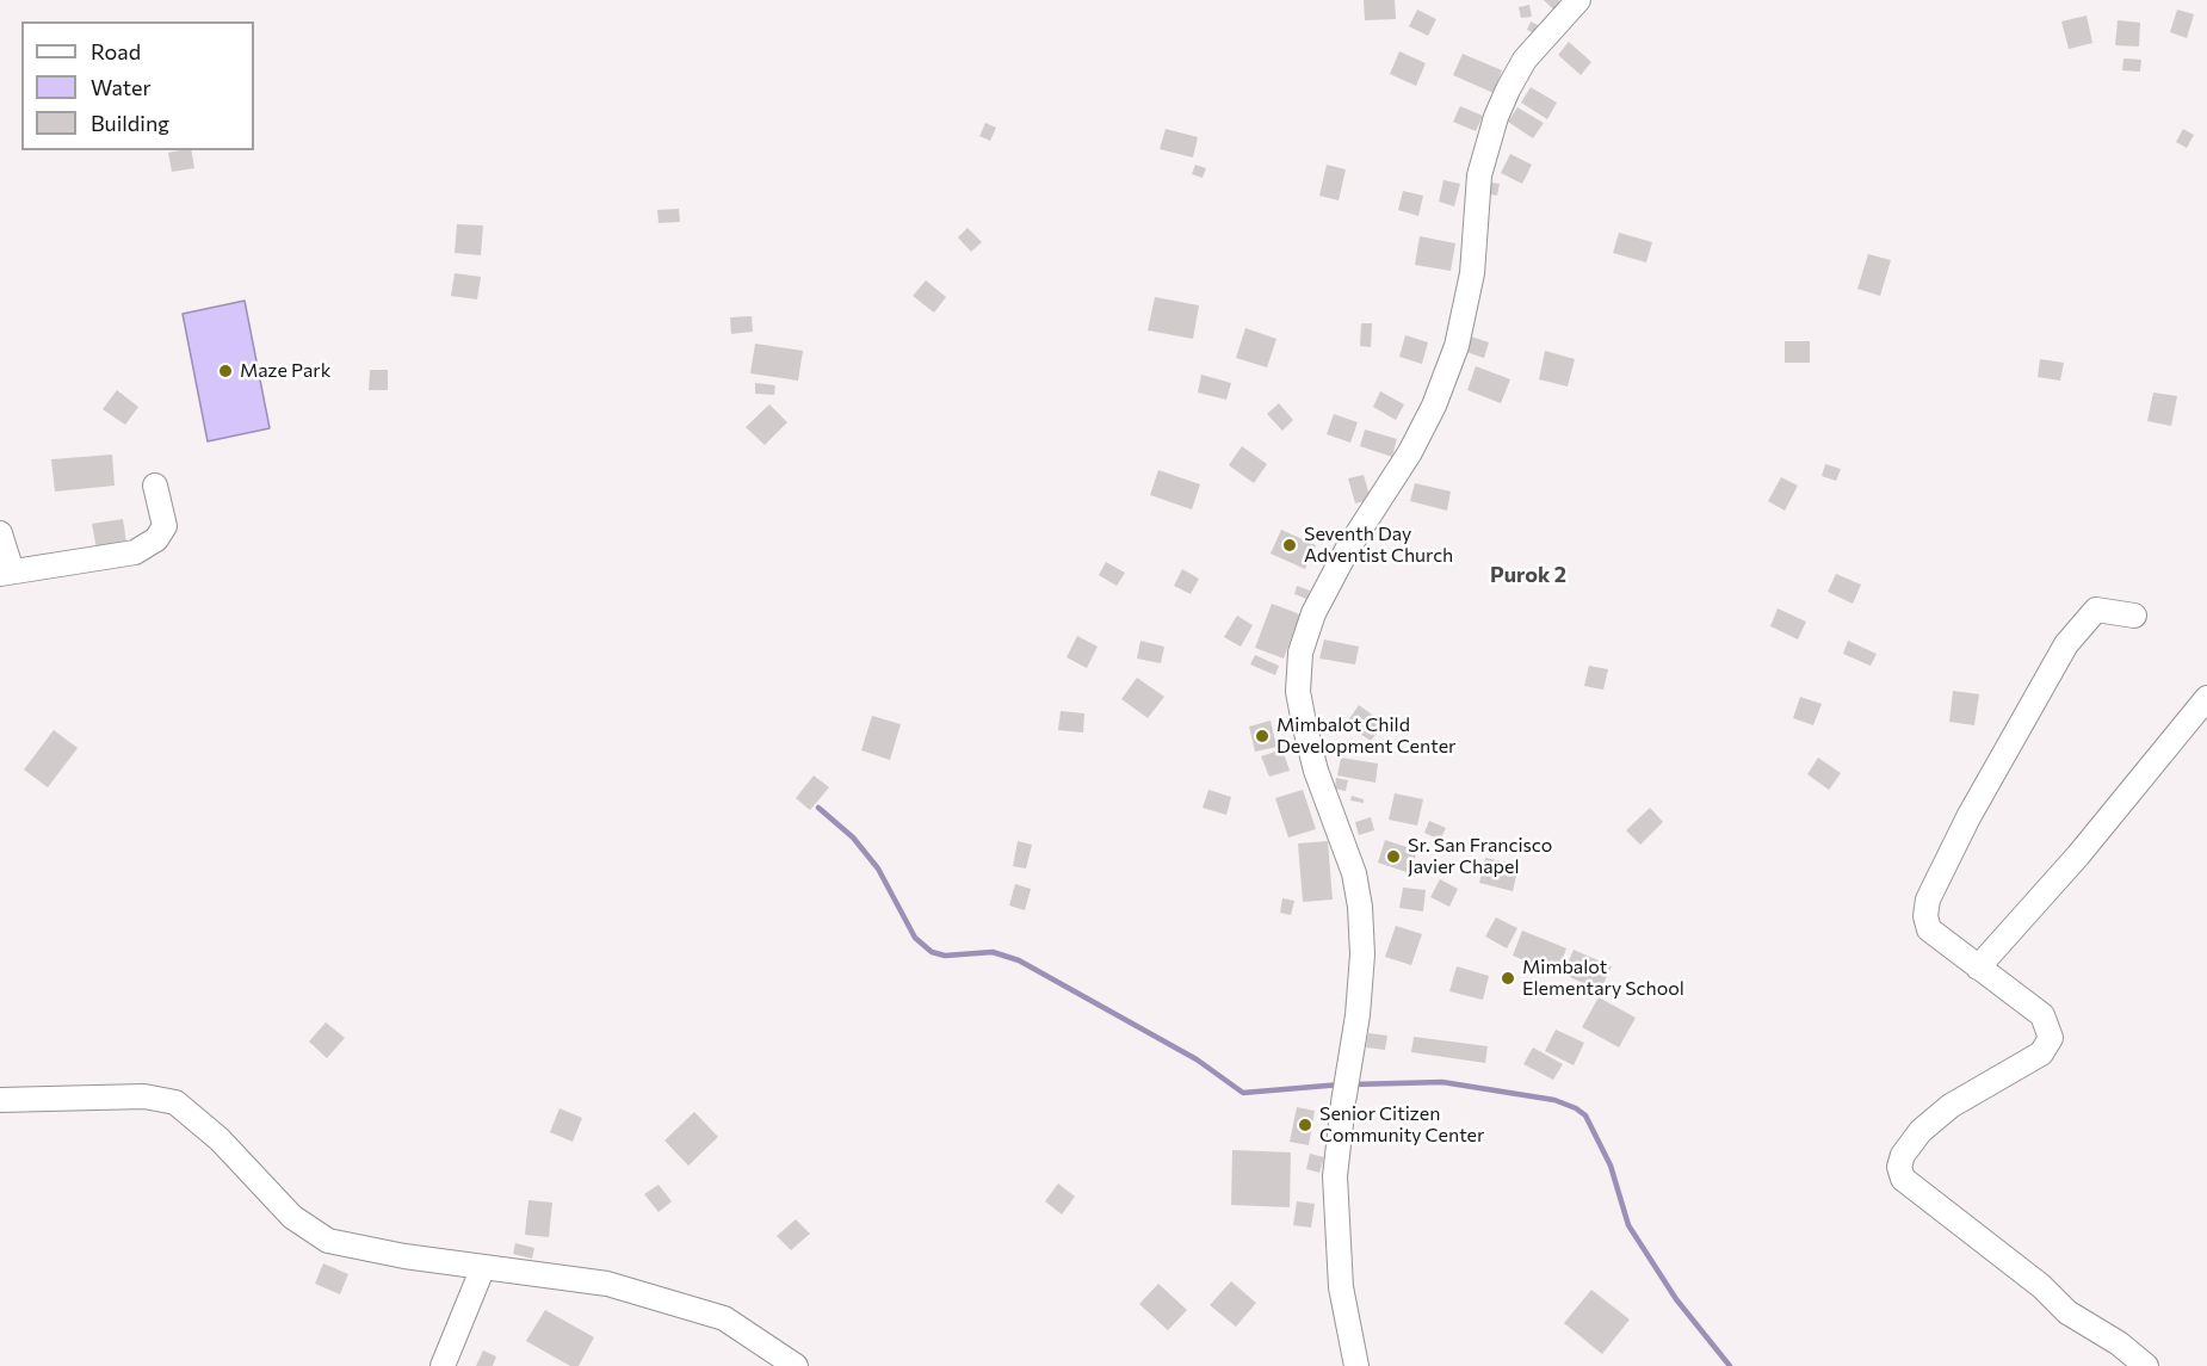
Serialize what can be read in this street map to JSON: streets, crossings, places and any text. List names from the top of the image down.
{
  "districts": ["Purok 2"],
  "places": [
    "Maze Park",
    "Seventh Day Adventist Church",
    "Mimbalot Child Development Center",
    "Sr. San Francisco Javier Chapel",
    "Mimbalot Elementary School",
    "Senior Citizen Community Center"
  ],
  "legend": ["Road", "Water", "Building"]
}
